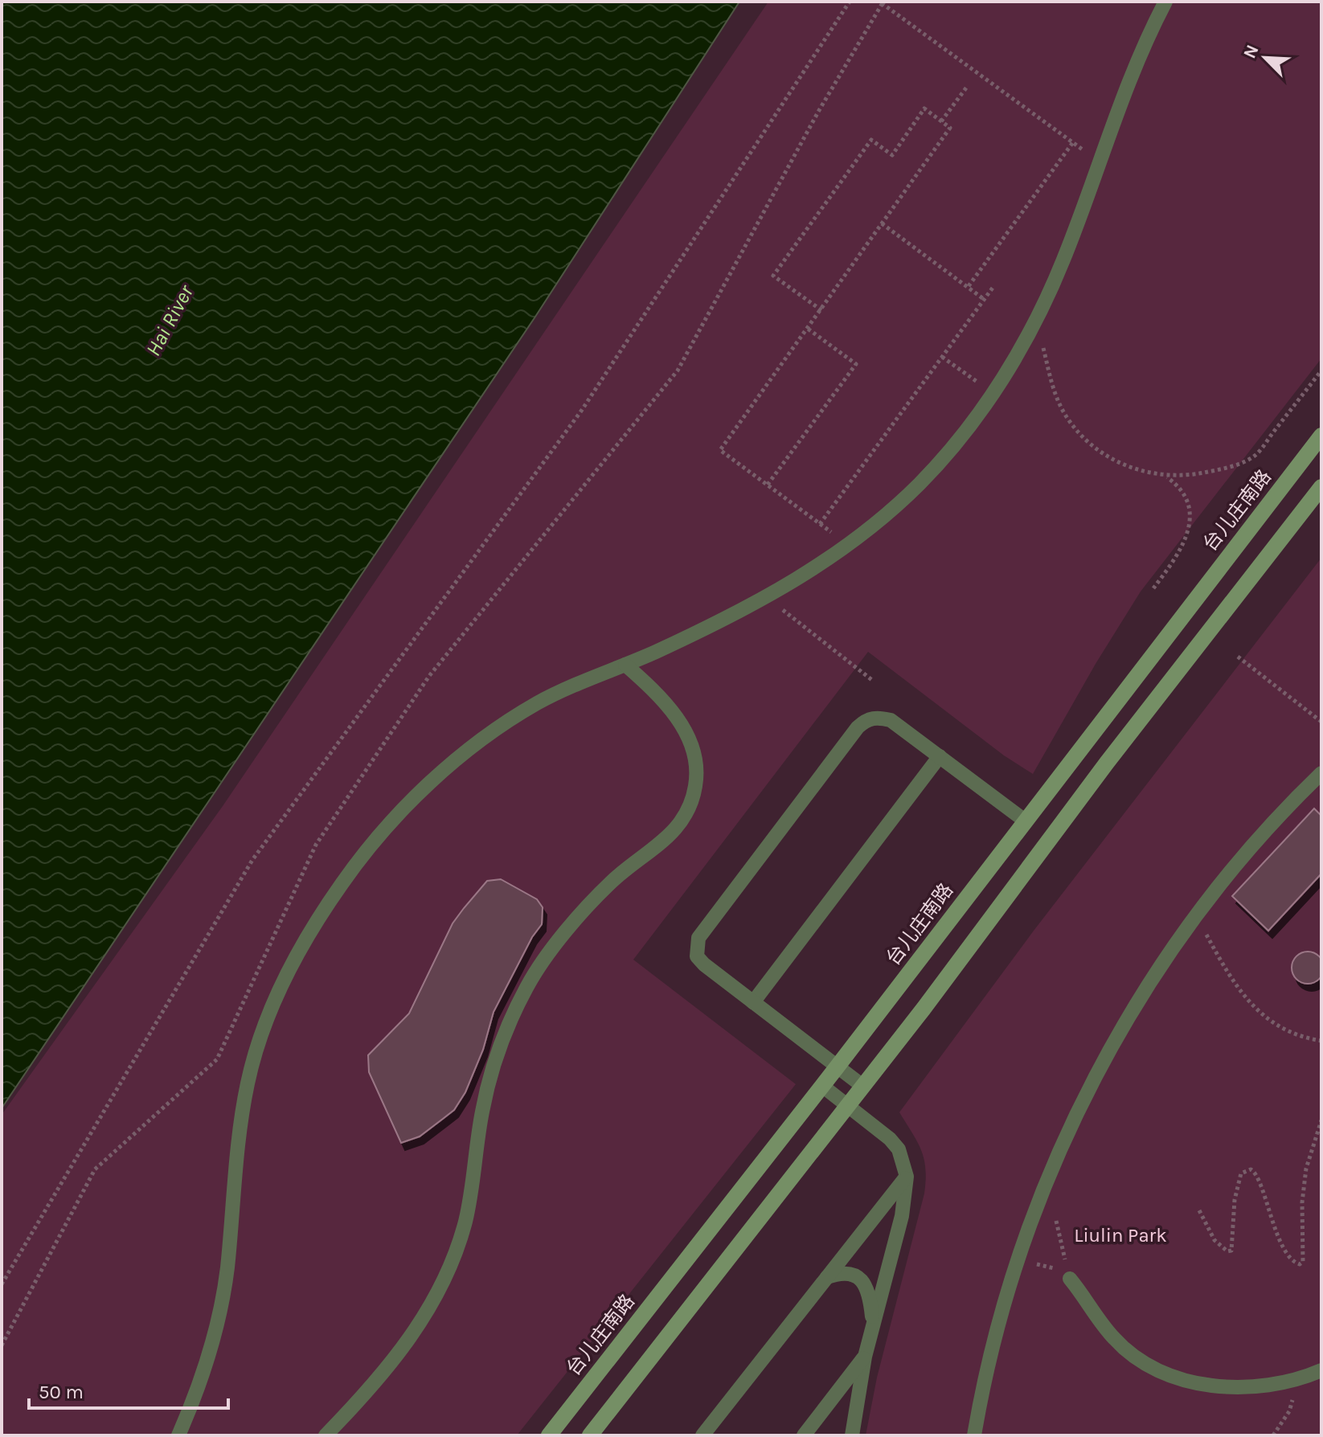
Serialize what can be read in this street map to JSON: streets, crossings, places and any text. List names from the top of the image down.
{
  "streets": {
    "main road": ["台儿庄南路"]
  },
  "water": ["Hai River"],
  "parks": ["Liulin Park"],
  "scale_bar": "50 m",
  "north": "top left"
}
